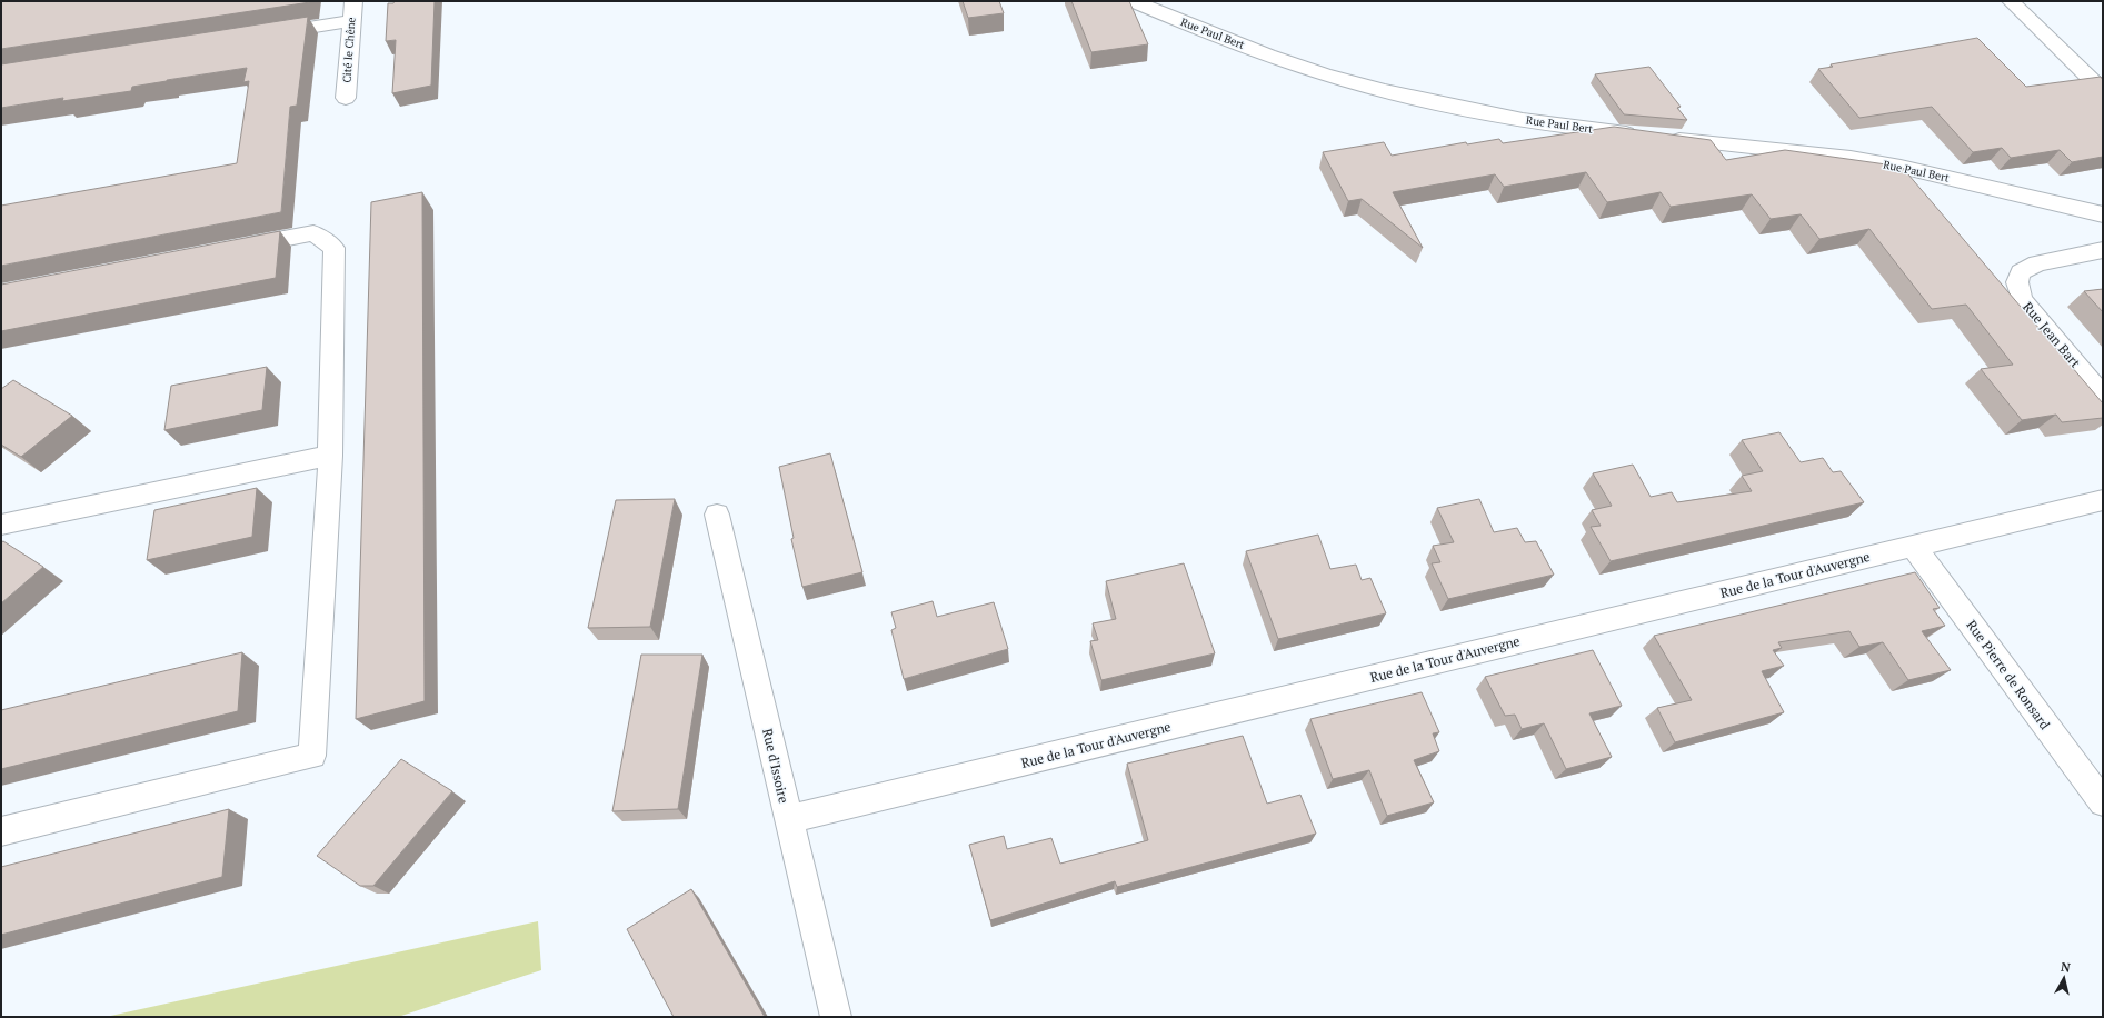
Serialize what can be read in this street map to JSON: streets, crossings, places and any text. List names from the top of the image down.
{
  "streets": {
    "street": [
      "Rue Paul Bert",
      "Cité le Chêne",
      "Rue Jean Bart",
      "Rue de la Tour d'Auvergne",
      "Rue Pierre de Ronsard",
      "Rue d'Issoire"
    ]
  },
  "crossings": [
    ["Rue de la Tour d'Auvergne", "Rue Pierre de Ronsard"],
    ["Rue de la Tour d'Auvergne", "Rue d'Issoire"]
  ],
  "north": "top"
}
